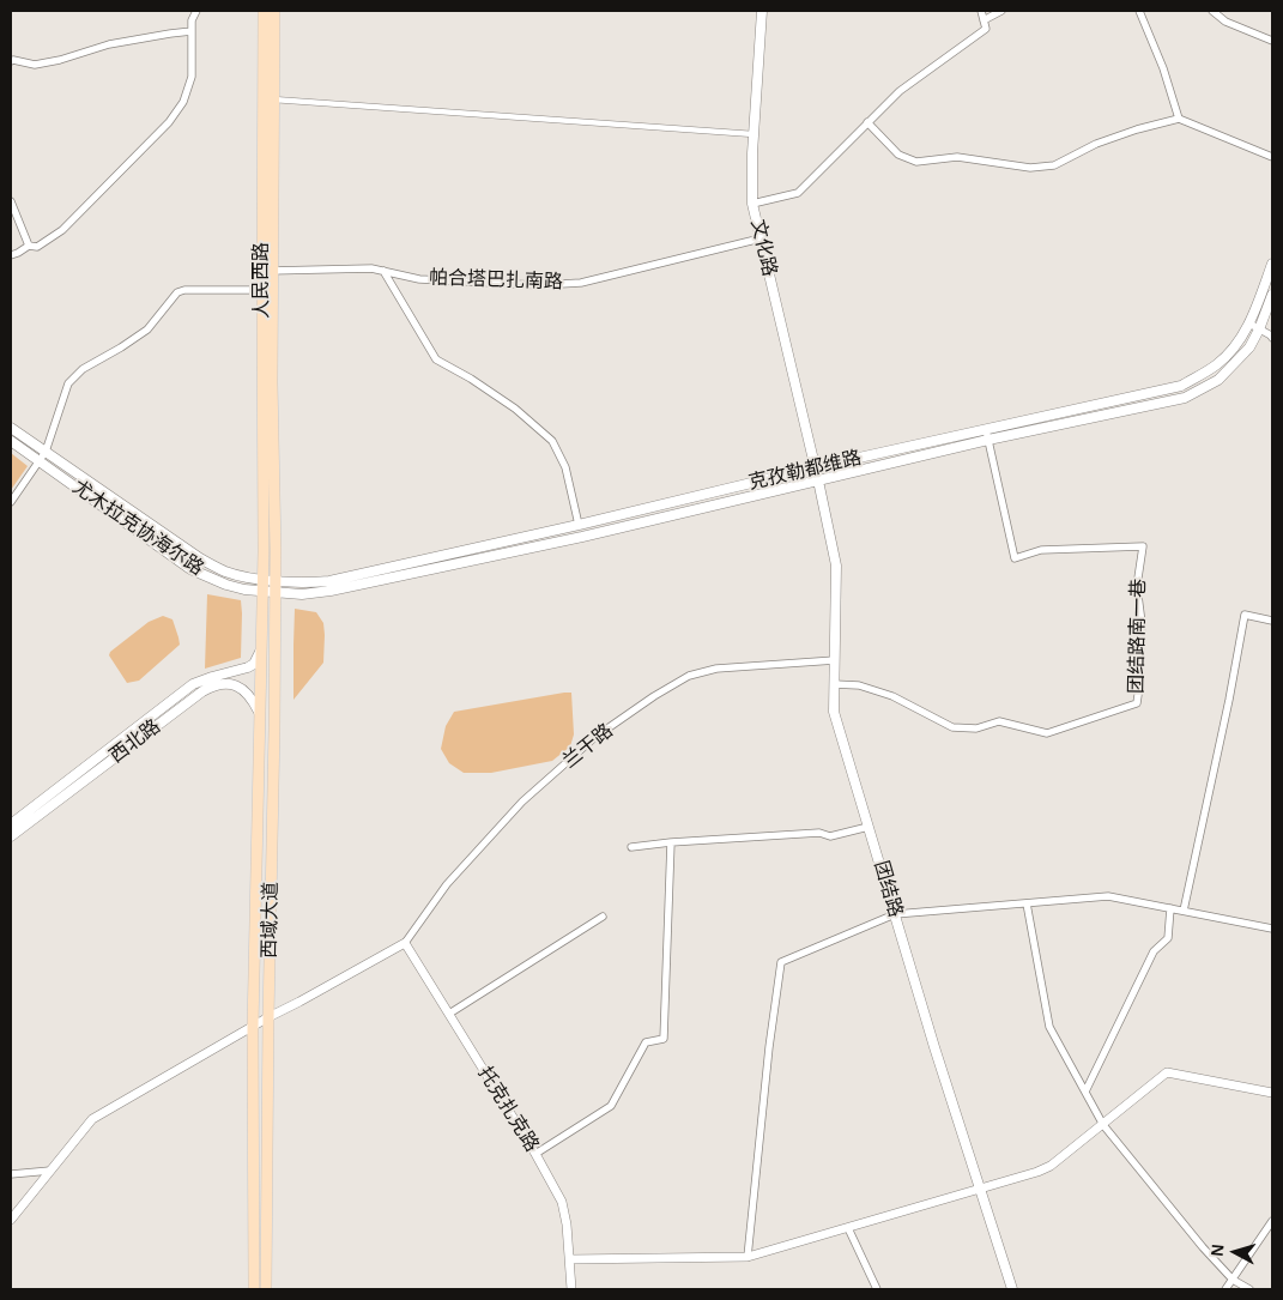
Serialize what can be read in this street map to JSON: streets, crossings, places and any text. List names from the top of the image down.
{
  "streets": {
    "main road": [
      "文化路",
      "人民西路",
      "克孜勒都维路",
      "尤木拉克协海尔路",
      "西北路",
      "团结路",
      "西域大道"
    ],
    "street": [
      "帕合塔巴扎南路",
      "团结路南一巷",
      "兰干路",
      "托克扎克路"
    ]
  },
  "crossings": [
    ["文化路", "帕合塔巴扎南路"],
    ["文化路", "克孜勒都维路"],
    ["文化路", "团结路"],
    ["人民西路", "帕合塔巴扎南路"],
    ["人民西路", "西域大道"],
    ["克孜勒都维路", "尤木拉克协海尔路"],
    ["克孜勒都维路", "团结路南一巷"],
    ["克孜勒都维路", "团结路"],
    ["克孜勒都维路", "西域大道"],
    ["尤木拉克协海尔路", "西域大道"],
    ["团结路南一巷", "团结路"],
    ["西北路", "西域大道"],
    ["兰干路", "团结路"],
    ["兰干路", "托克扎克路"]
  ],
  "north": "left"
}
